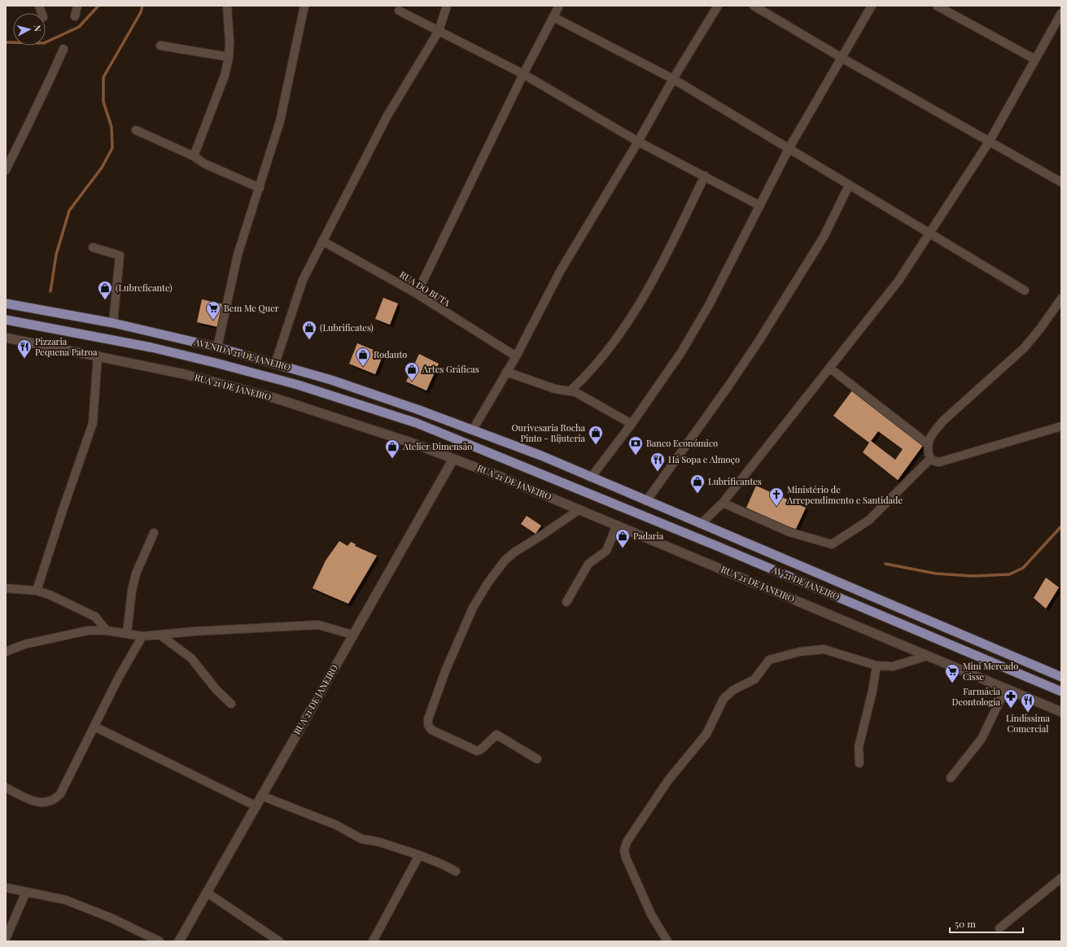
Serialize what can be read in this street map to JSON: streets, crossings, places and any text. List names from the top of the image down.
{
  "streets": {
    "main road": ["AVENIDA 21 DE JANEIRO", "RUA 21 DE JANEIRO", "AV 21 DE JANEIRO"],
    "street": ["RUA DO BUTA"]
  },
  "crossings": [
    ["AVENIDA 21 DE JANEIRO", "RUA 21 DE JANEIRO"],
    ["RUA 21 DE JANEIRO", "AV 21 DE JANEIRO"]
  ],
  "places": {
    "shop": [
      "(Lubreficante)",
      "(Lubrificates)",
      "Rodauto",
      "Artes Gráficas",
      "Ourivesaria Rocha Pinto - Bijuteria",
      "Atelier Dimensão",
      "Lubrificantes",
      "Padaria"
    ],
    "supermarket": ["Bem Me Quer", "Mini Mercado Cisse"],
    "restaurant": ["Pizzaria Pequena Patroa", "Há Sopa e Almoço", "Lindíssima Comercial"],
    "bank": ["Banco Económico"],
    "church": ["Ministério de Arrependimento e Santidade"],
    "pharmacy": ["Farmácia Deontologia"]
  },
  "scale_bar": "50 m",
  "north": "right"
}
